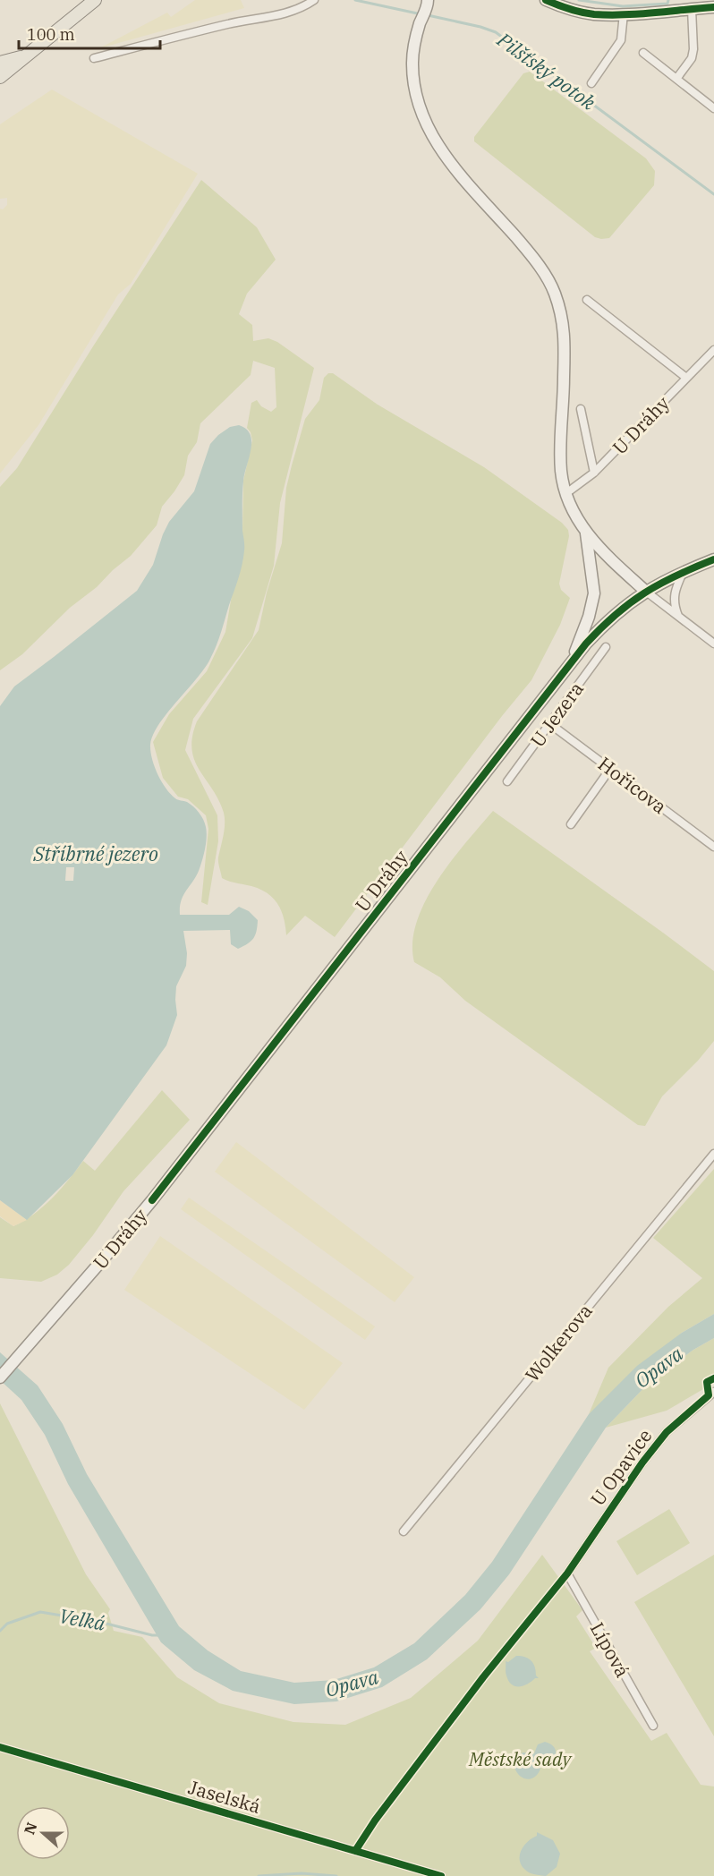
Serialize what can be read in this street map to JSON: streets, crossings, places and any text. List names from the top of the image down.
{
  "streets": {
    "street": [
      "U Dráhy",
      "U Jezera",
      "Hořicova",
      "Wolkerova",
      "U Opavice",
      "Lípová",
      "Jaselská"
    ]
  },
  "crossings": [
    ["U Jezera", "Hořicova"],
    ["U Opavice", "Lípová"]
  ],
  "water": [
    "Pilšťský potok",
    "Stříbrné jezero",
    "Opava",
    "Velká"
  ],
  "parks": ["Městské sady"],
  "scale_bar": "100 m",
  "north": "left"
}
